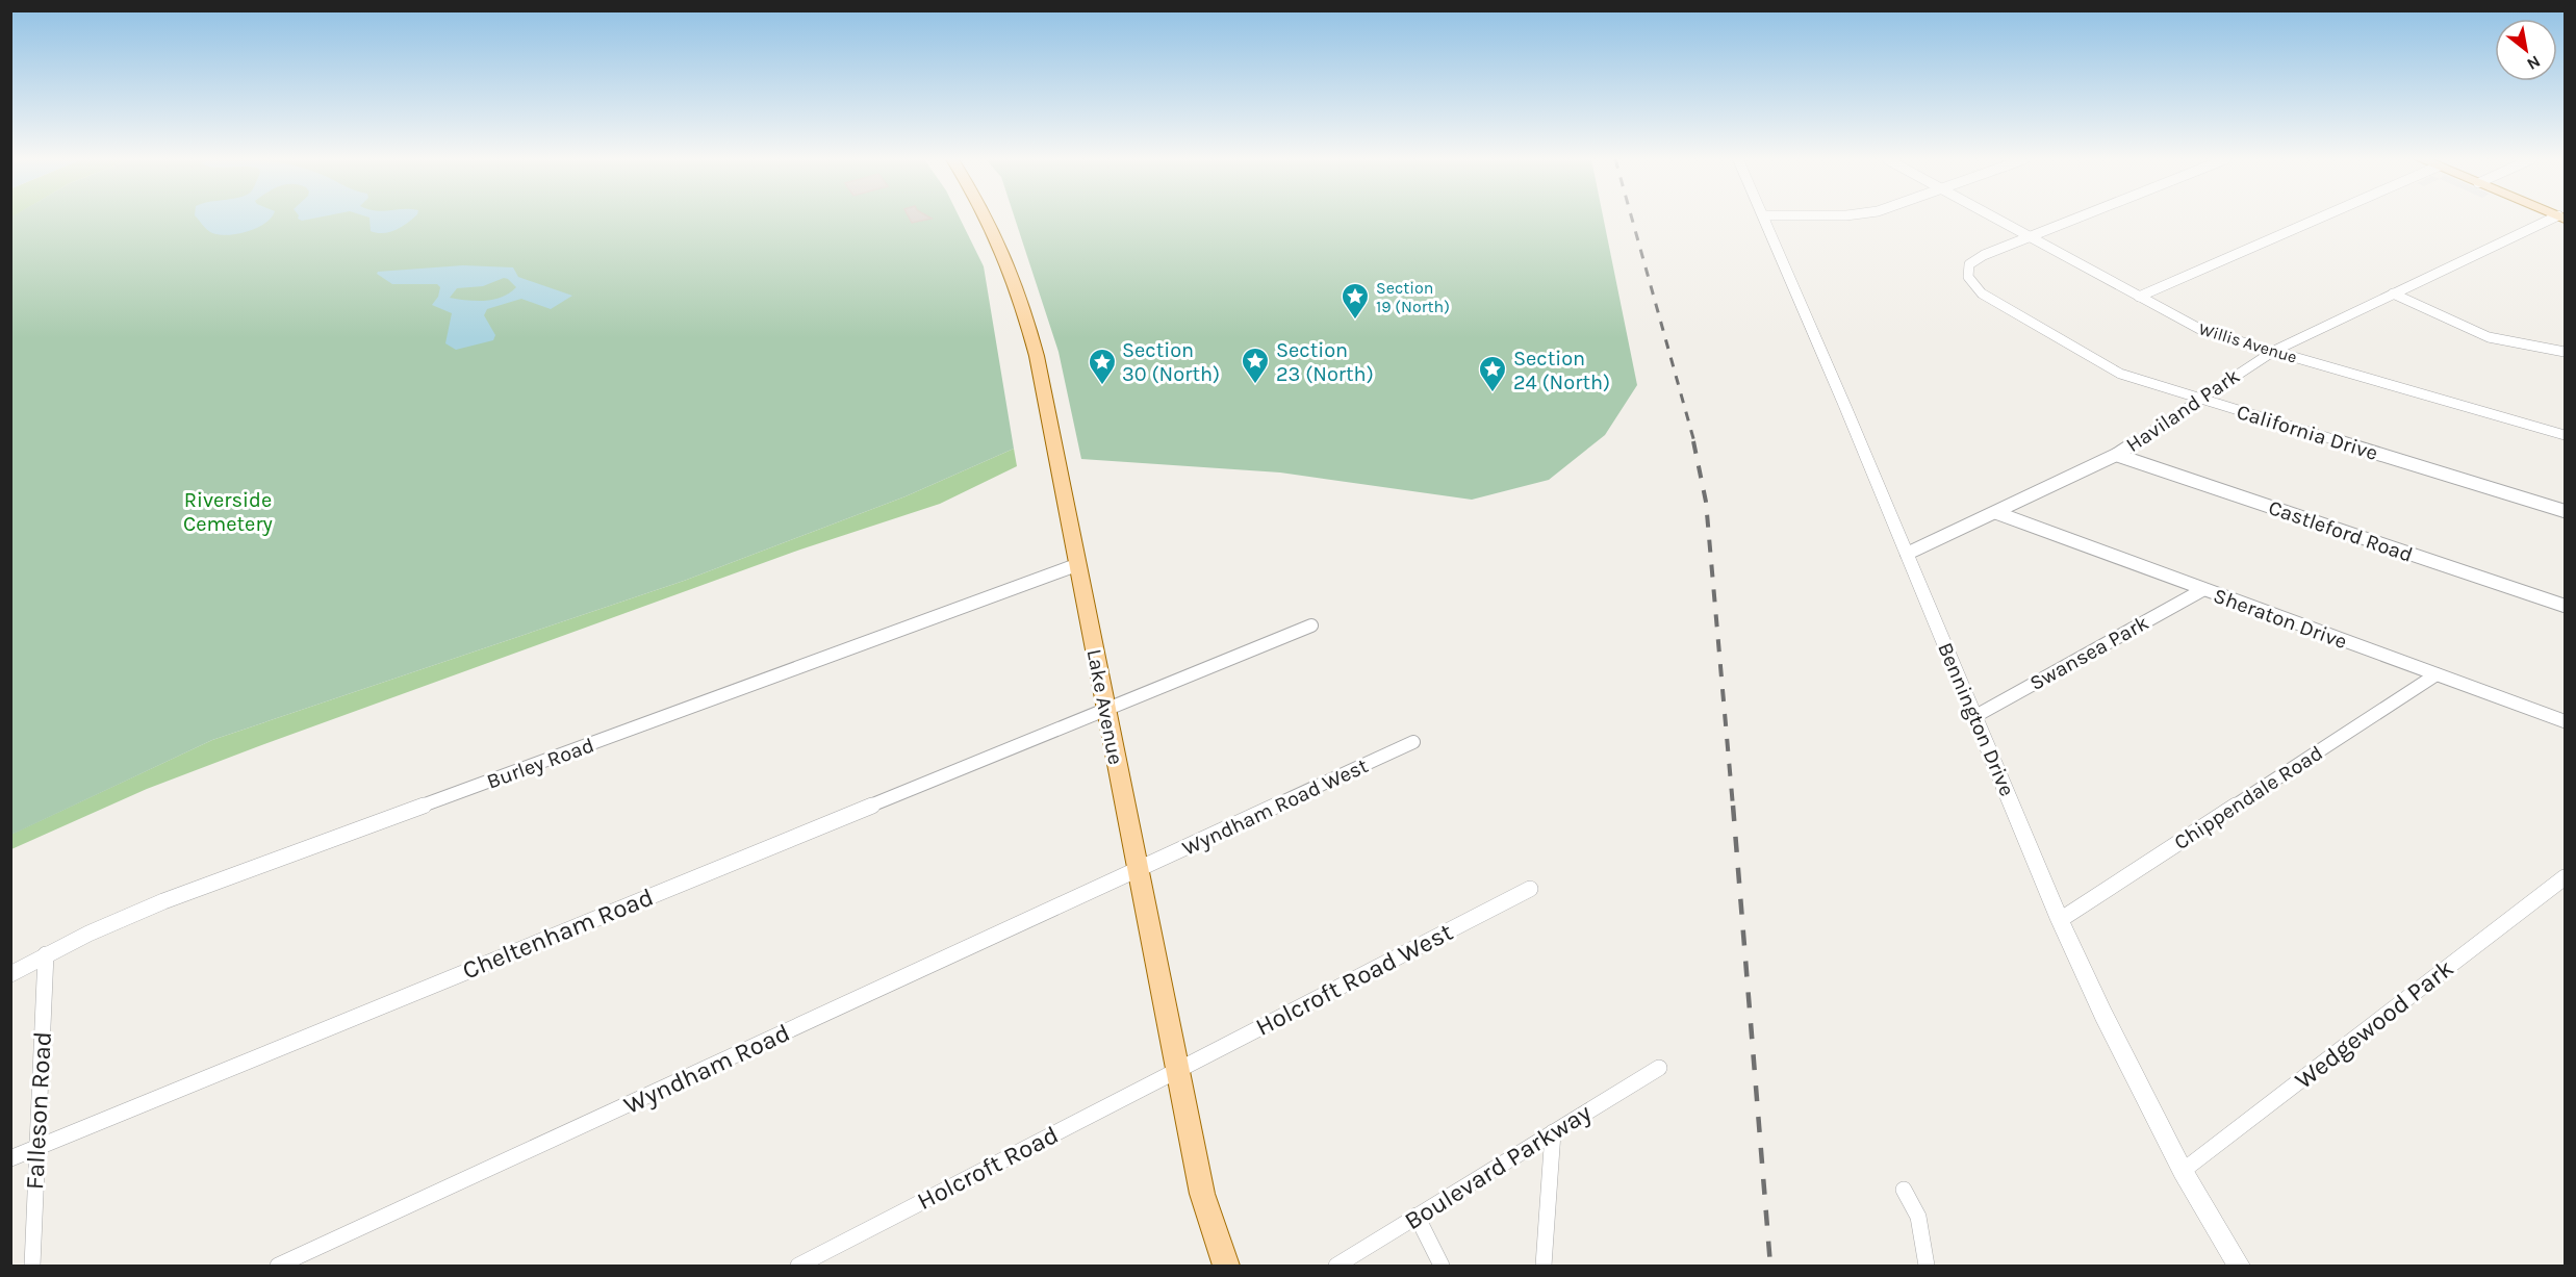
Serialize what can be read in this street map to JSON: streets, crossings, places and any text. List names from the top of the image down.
{
  "streets": {
    "main road": ["Lake Avenue"],
    "street": [
      "Willis Avenue",
      "Haviland Park",
      "California Drive",
      "Castleford Road",
      "Sheraton Drive",
      "Swansea Park",
      "Bennington Drive",
      "Burley Road",
      "Chippendale Road",
      "Wyndham Road West",
      "Cheltenham Road",
      "Holcroft Road West",
      "Wedgewood Park",
      "Wyndham Road",
      "Falleson Road",
      "Boulevard Parkway",
      "Holcroft Road"
    ]
  },
  "crossings": [
    ["Willis Avenue", "Haviland Park"],
    ["Willis Avenue", "California Drive"],
    ["Haviland Park", "California Drive"],
    ["Haviland Park", "Castleford Road"],
    ["Haviland Park", "Sheraton Drive"],
    ["Haviland Park", "Bennington Drive"],
    ["Sheraton Drive", "Swansea Park"],
    ["Sheraton Drive", "Chippendale Road"],
    ["Swansea Park", "Bennington Drive"],
    ["Lake Avenue", "Burley Road"],
    ["Lake Avenue", "Wyndham Road West"],
    ["Lake Avenue", "Cheltenham Road"],
    ["Lake Avenue", "Holcroft Road West"],
    ["Lake Avenue", "Wyndham Road"],
    ["Lake Avenue", "Holcroft Road"],
    ["Bennington Drive", "Chippendale Road"],
    ["Bennington Drive", "Wedgewood Park"],
    ["Burley Road", "Falleson Road"],
    ["Wyndham Road West", "Wyndham Road"],
    ["Cheltenham Road", "Falleson Road"],
    ["Holcroft Road West", "Holcroft Road"]
  ],
  "parks": ["Riverside Cemetery"],
  "places": {
    "place": [
      "Section 19 (North)",
      "Section 23 (North)",
      "Section 30 (North)",
      "Section 24 (North)"
    ]
  },
  "north": "bottom right"
}
